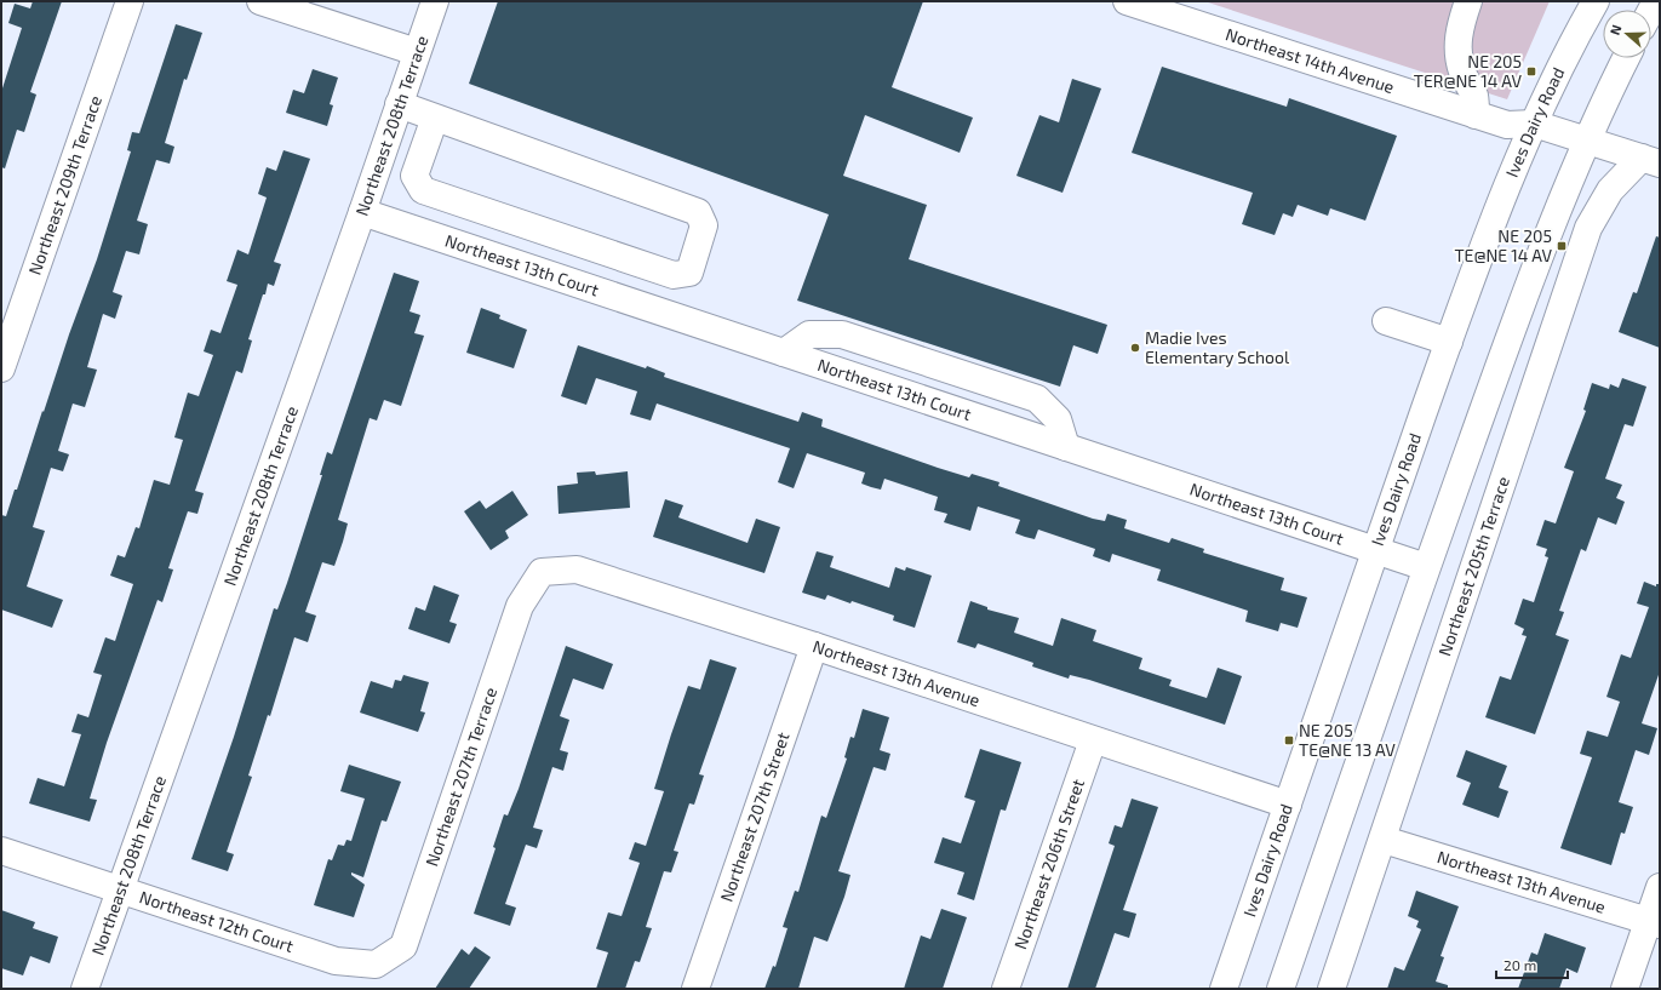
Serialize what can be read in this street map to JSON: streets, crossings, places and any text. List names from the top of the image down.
{
  "streets": {
    "street": [
      "Northeast 14th Avenue",
      "Ives Dairy Road",
      "Northeast 208th Terrace",
      "Northeast 209th Terrace",
      "Northeast 13th Court",
      "Northeast 205th Terrace",
      "Northeast 13th Avenue",
      "Northeast 207th Terrace",
      "Northeast 207th Street",
      "Northeast 206th Street",
      "Northeast 12th Court"
    ]
  },
  "crossings": [
    ["Northeast 14th Avenue", "Ives Dairy Road"],
    ["Northeast 14th Avenue", "Northeast 205th Terrace"],
    ["Ives Dairy Road", "Northeast 13th Court"],
    ["Ives Dairy Road", "Northeast 13th Avenue"],
    ["Northeast 208th Terrace", "Northeast 13th Court"],
    ["Northeast 208th Terrace", "Northeast 12th Court"],
    ["Northeast 205th Terrace", "Northeast 13th Avenue"],
    ["Northeast 13th Avenue", "Northeast 207th Terrace"],
    ["Northeast 13th Avenue", "Northeast 207th Street"],
    ["Northeast 13th Avenue", "Northeast 206th Street"],
    ["Northeast 207th Terrace", "Northeast 12th Court"]
  ],
  "places": {
    "transit": ["NE 205 TER@NE 14 AV", "NE 205 TE@NE 14 AV", "NE 205 TE@NE 13 AV"],
    "other": ["Madie Ives Elementary School"]
  },
  "scale_bar": "20 m",
  "north": "left"
}
